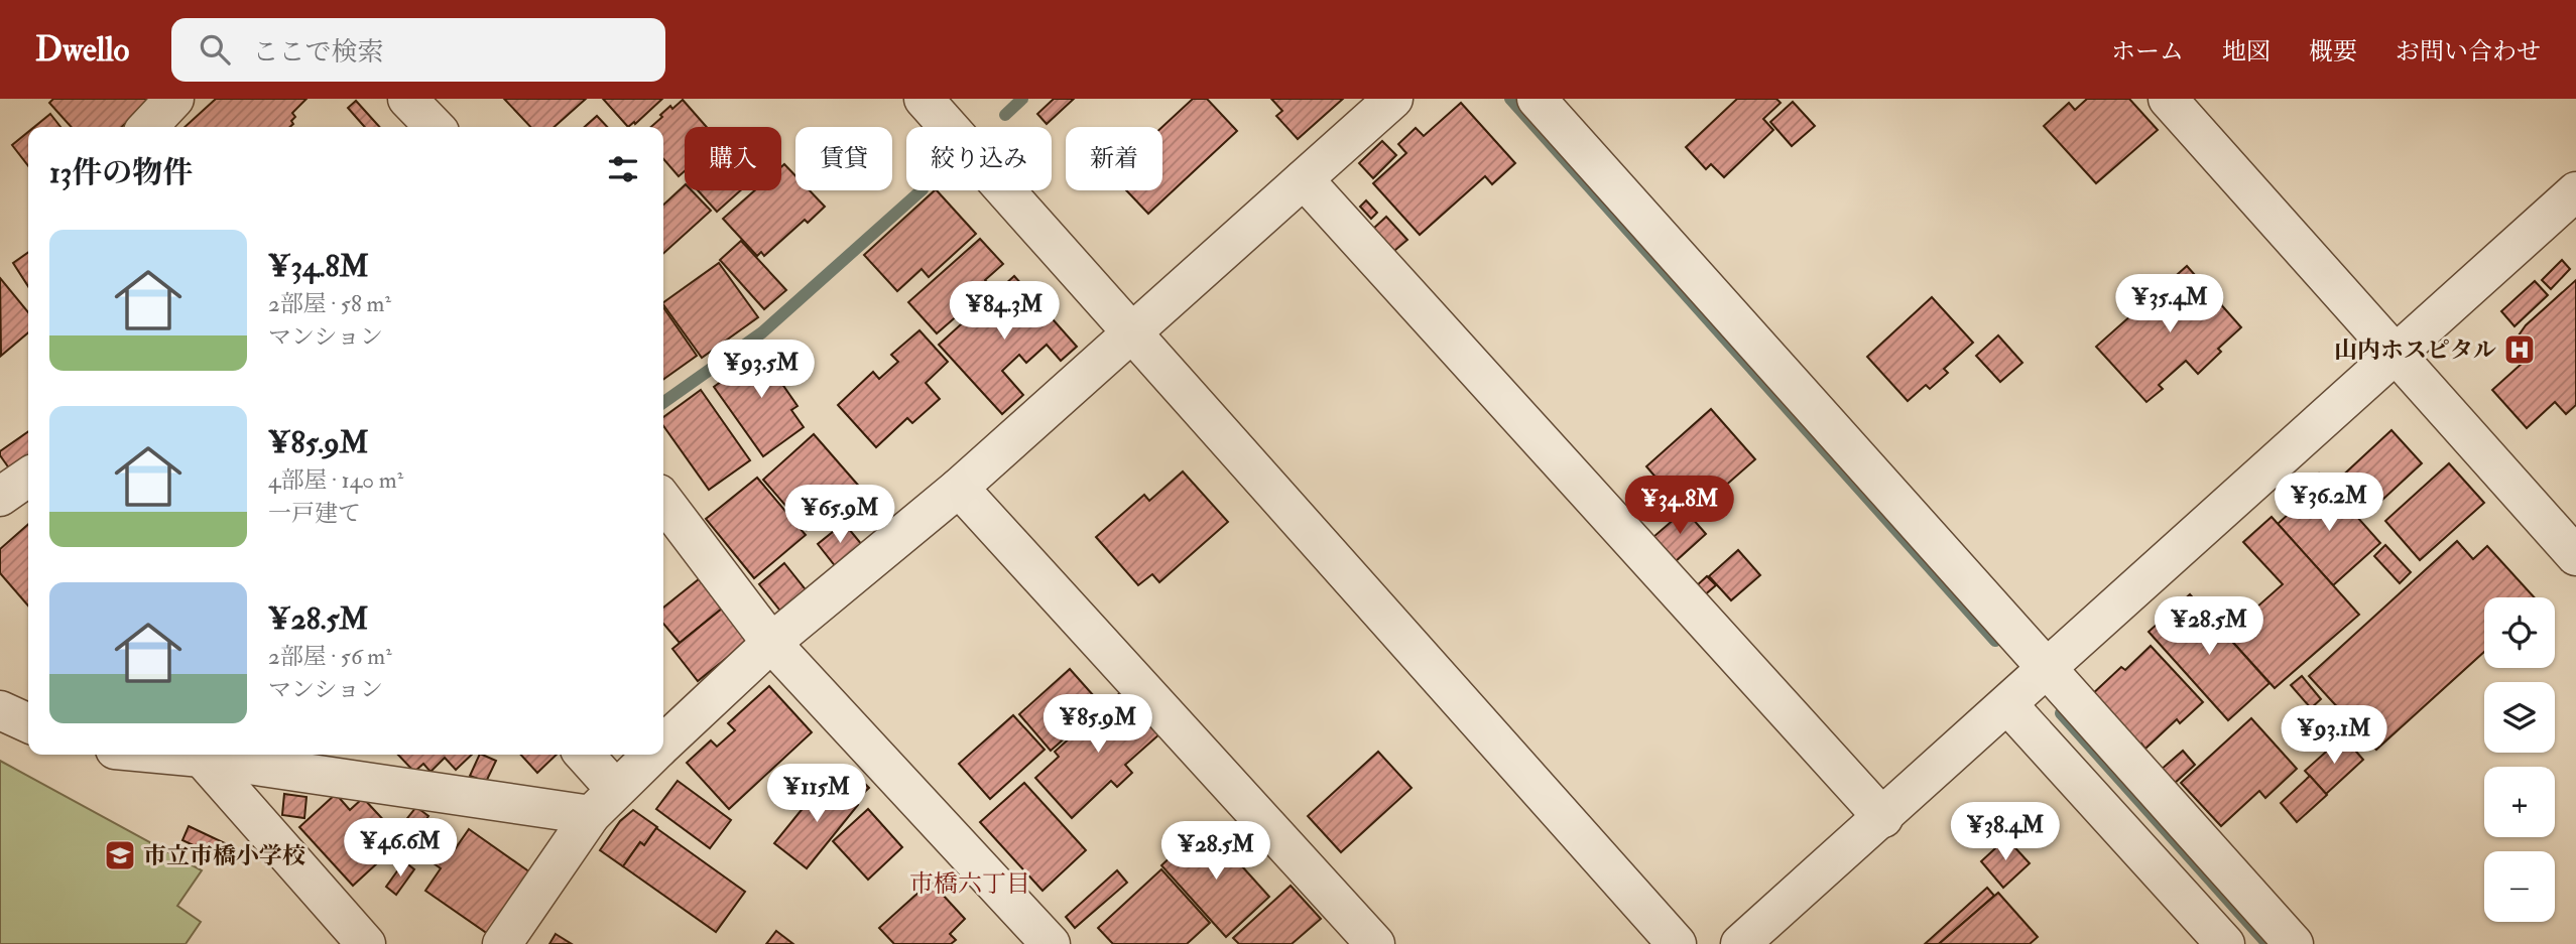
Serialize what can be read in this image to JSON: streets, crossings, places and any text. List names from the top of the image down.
{
  "districts": ["市橋六丁目"],
  "places": {
    "hospital": ["山内ホスピタル"],
    "school or university": ["市立市橋小学校"]
  },
  "page": {
    "header": "Dwello",
    "search": "ここで検索",
    "nav": [
      "ホーム",
      "地図",
      "概要",
      "お問い合わせ"
    ],
    "chip": [
      "購入",
      "賃貸",
      "絞り込み",
      "新着"
    ],
    "heading": "13件の物件",
    "list": [
      {
        "name": "¥34.8M",
        "note": "2部屋 · 58 m² · マンション"
      },
      {
        "name": "¥85.9M",
        "note": "4部屋 · 140 m² · 一戸建て"
      },
      {
        "name": "¥28.5M",
        "note": "2部屋 · 56 m² · マンション"
      }
    ],
    "price": [
      "¥35.4M",
      "¥84.3M",
      "¥93.5M",
      "¥36.2M",
      "¥34.8M",
      "¥65.9M",
      "¥28.5M",
      "¥85.9M",
      "¥93.1M",
      "¥115M",
      "¥38.4M",
      "¥46.6M",
      "¥28.5M"
    ],
    "map_buttons": ["+", "−"]
  }
}
